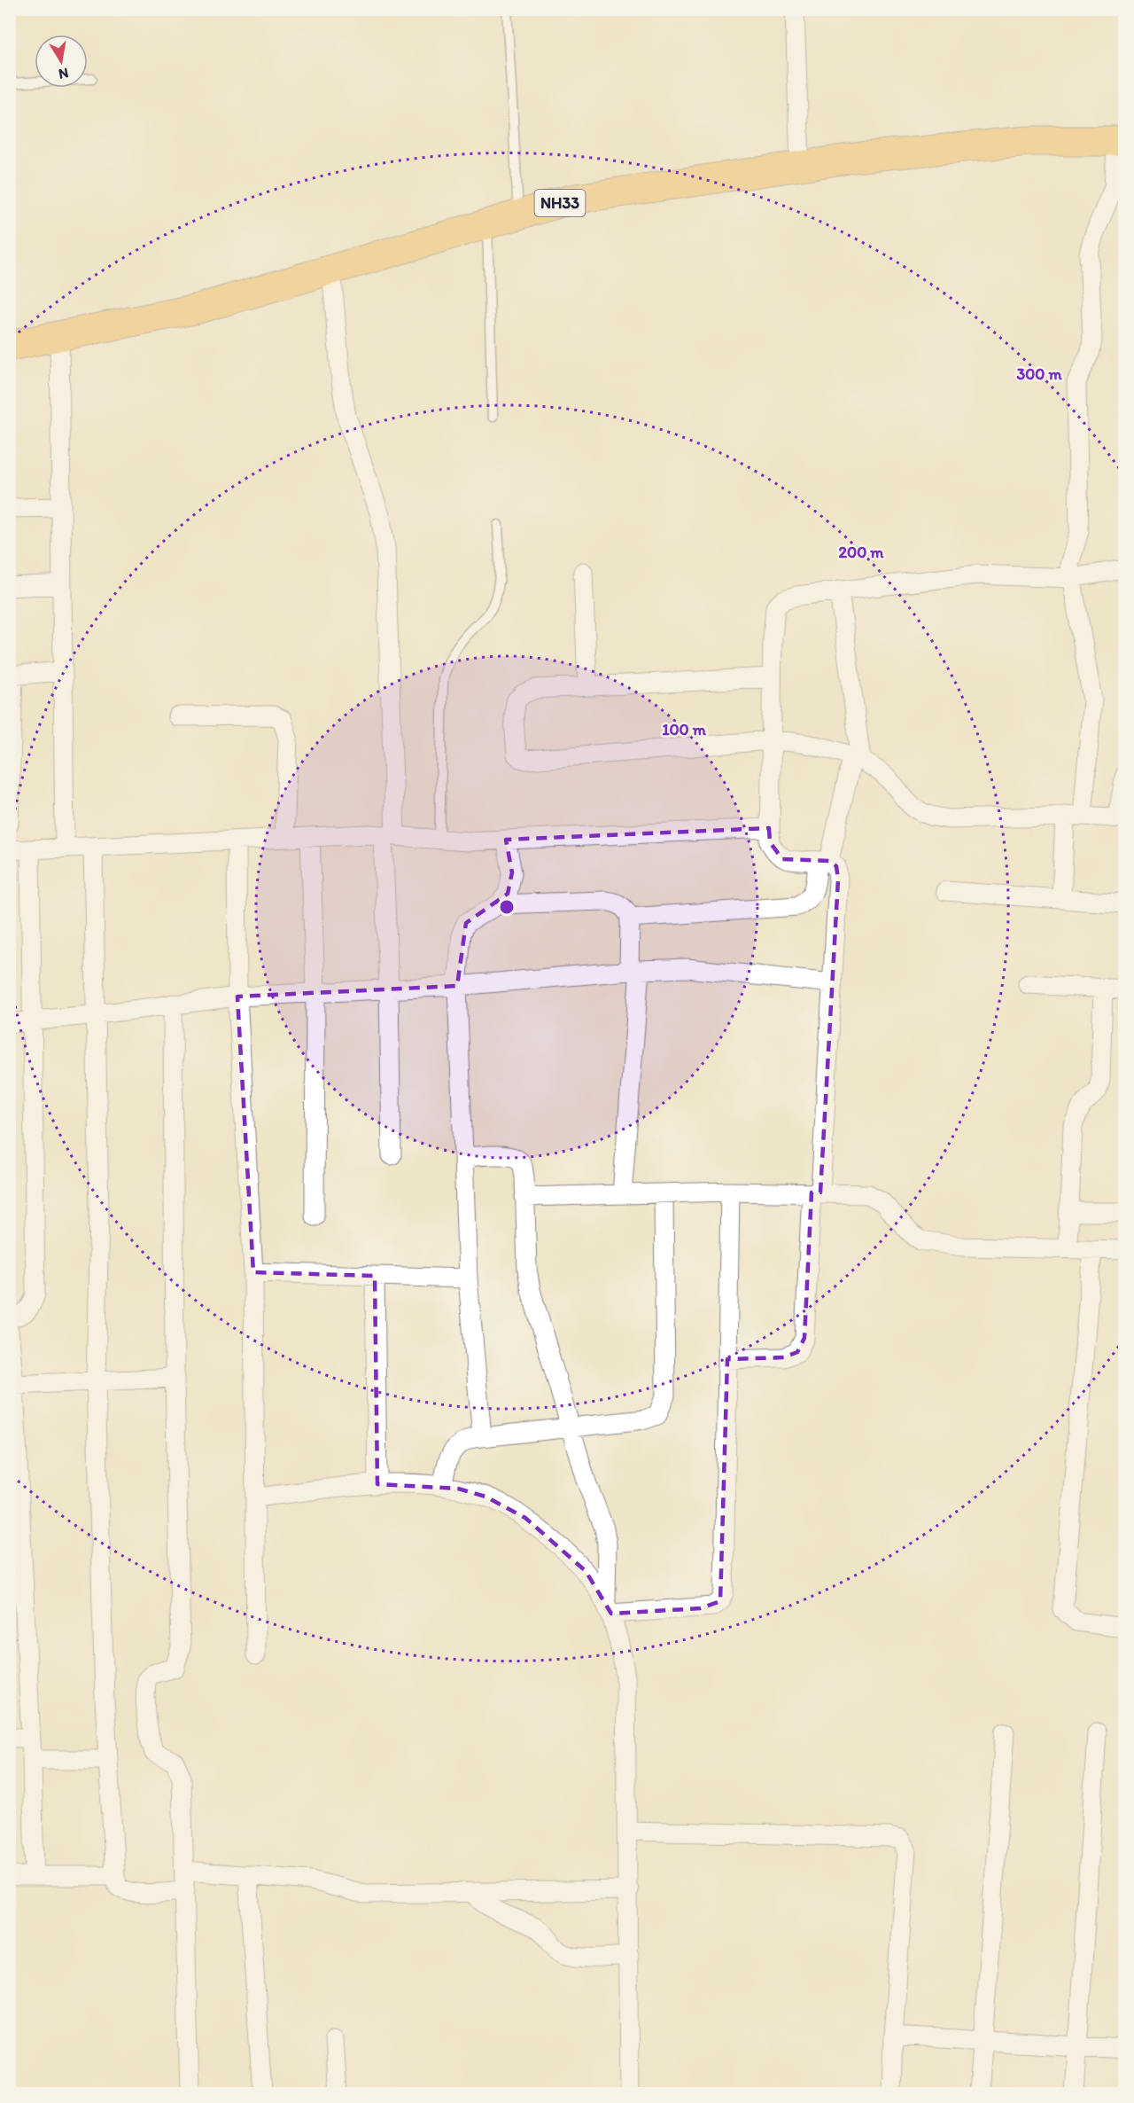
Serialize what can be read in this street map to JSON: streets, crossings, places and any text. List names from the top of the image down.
{
  "streets": {
    "highway": ["NH33"]
  },
  "north": "bottom",
  "rings": ["300 m", "200 m", "100 m"]
}
